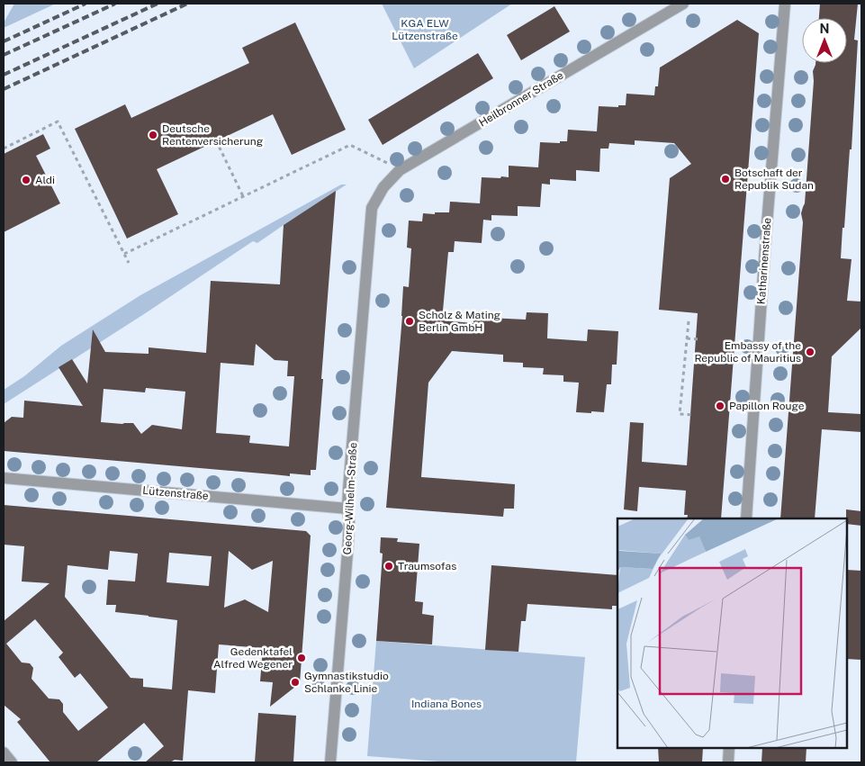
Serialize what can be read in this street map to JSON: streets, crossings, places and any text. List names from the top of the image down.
{
  "streets": {
    "street": [
      "Heilbronner Straße",
      "Katharinenstraße",
      "Lützenstraße",
      "Georg-Wilhelm-Straße"
    ]
  },
  "crossings": [
    ["Heilbronner Straße", "Georg-Wilhelm-Straße"],
    ["Lützenstraße", "Georg-Wilhelm-Straße"]
  ],
  "parks": ["KGA ELW Lützenstraße", "Indiana Bones"],
  "places": [
    "Deutsche Rentenversicherung",
    "Botschaft der Republik Sudan",
    "Aldi",
    "Scholz & Mating Berlin GmbH",
    "Embassy of the Republic of Mauritius",
    "Papillon Rouge",
    "Traumsofas",
    "Gedenktafel Alfred Wegener",
    "Gymnastikstudio Schlanke Linie"
  ],
  "north": "top"
}
